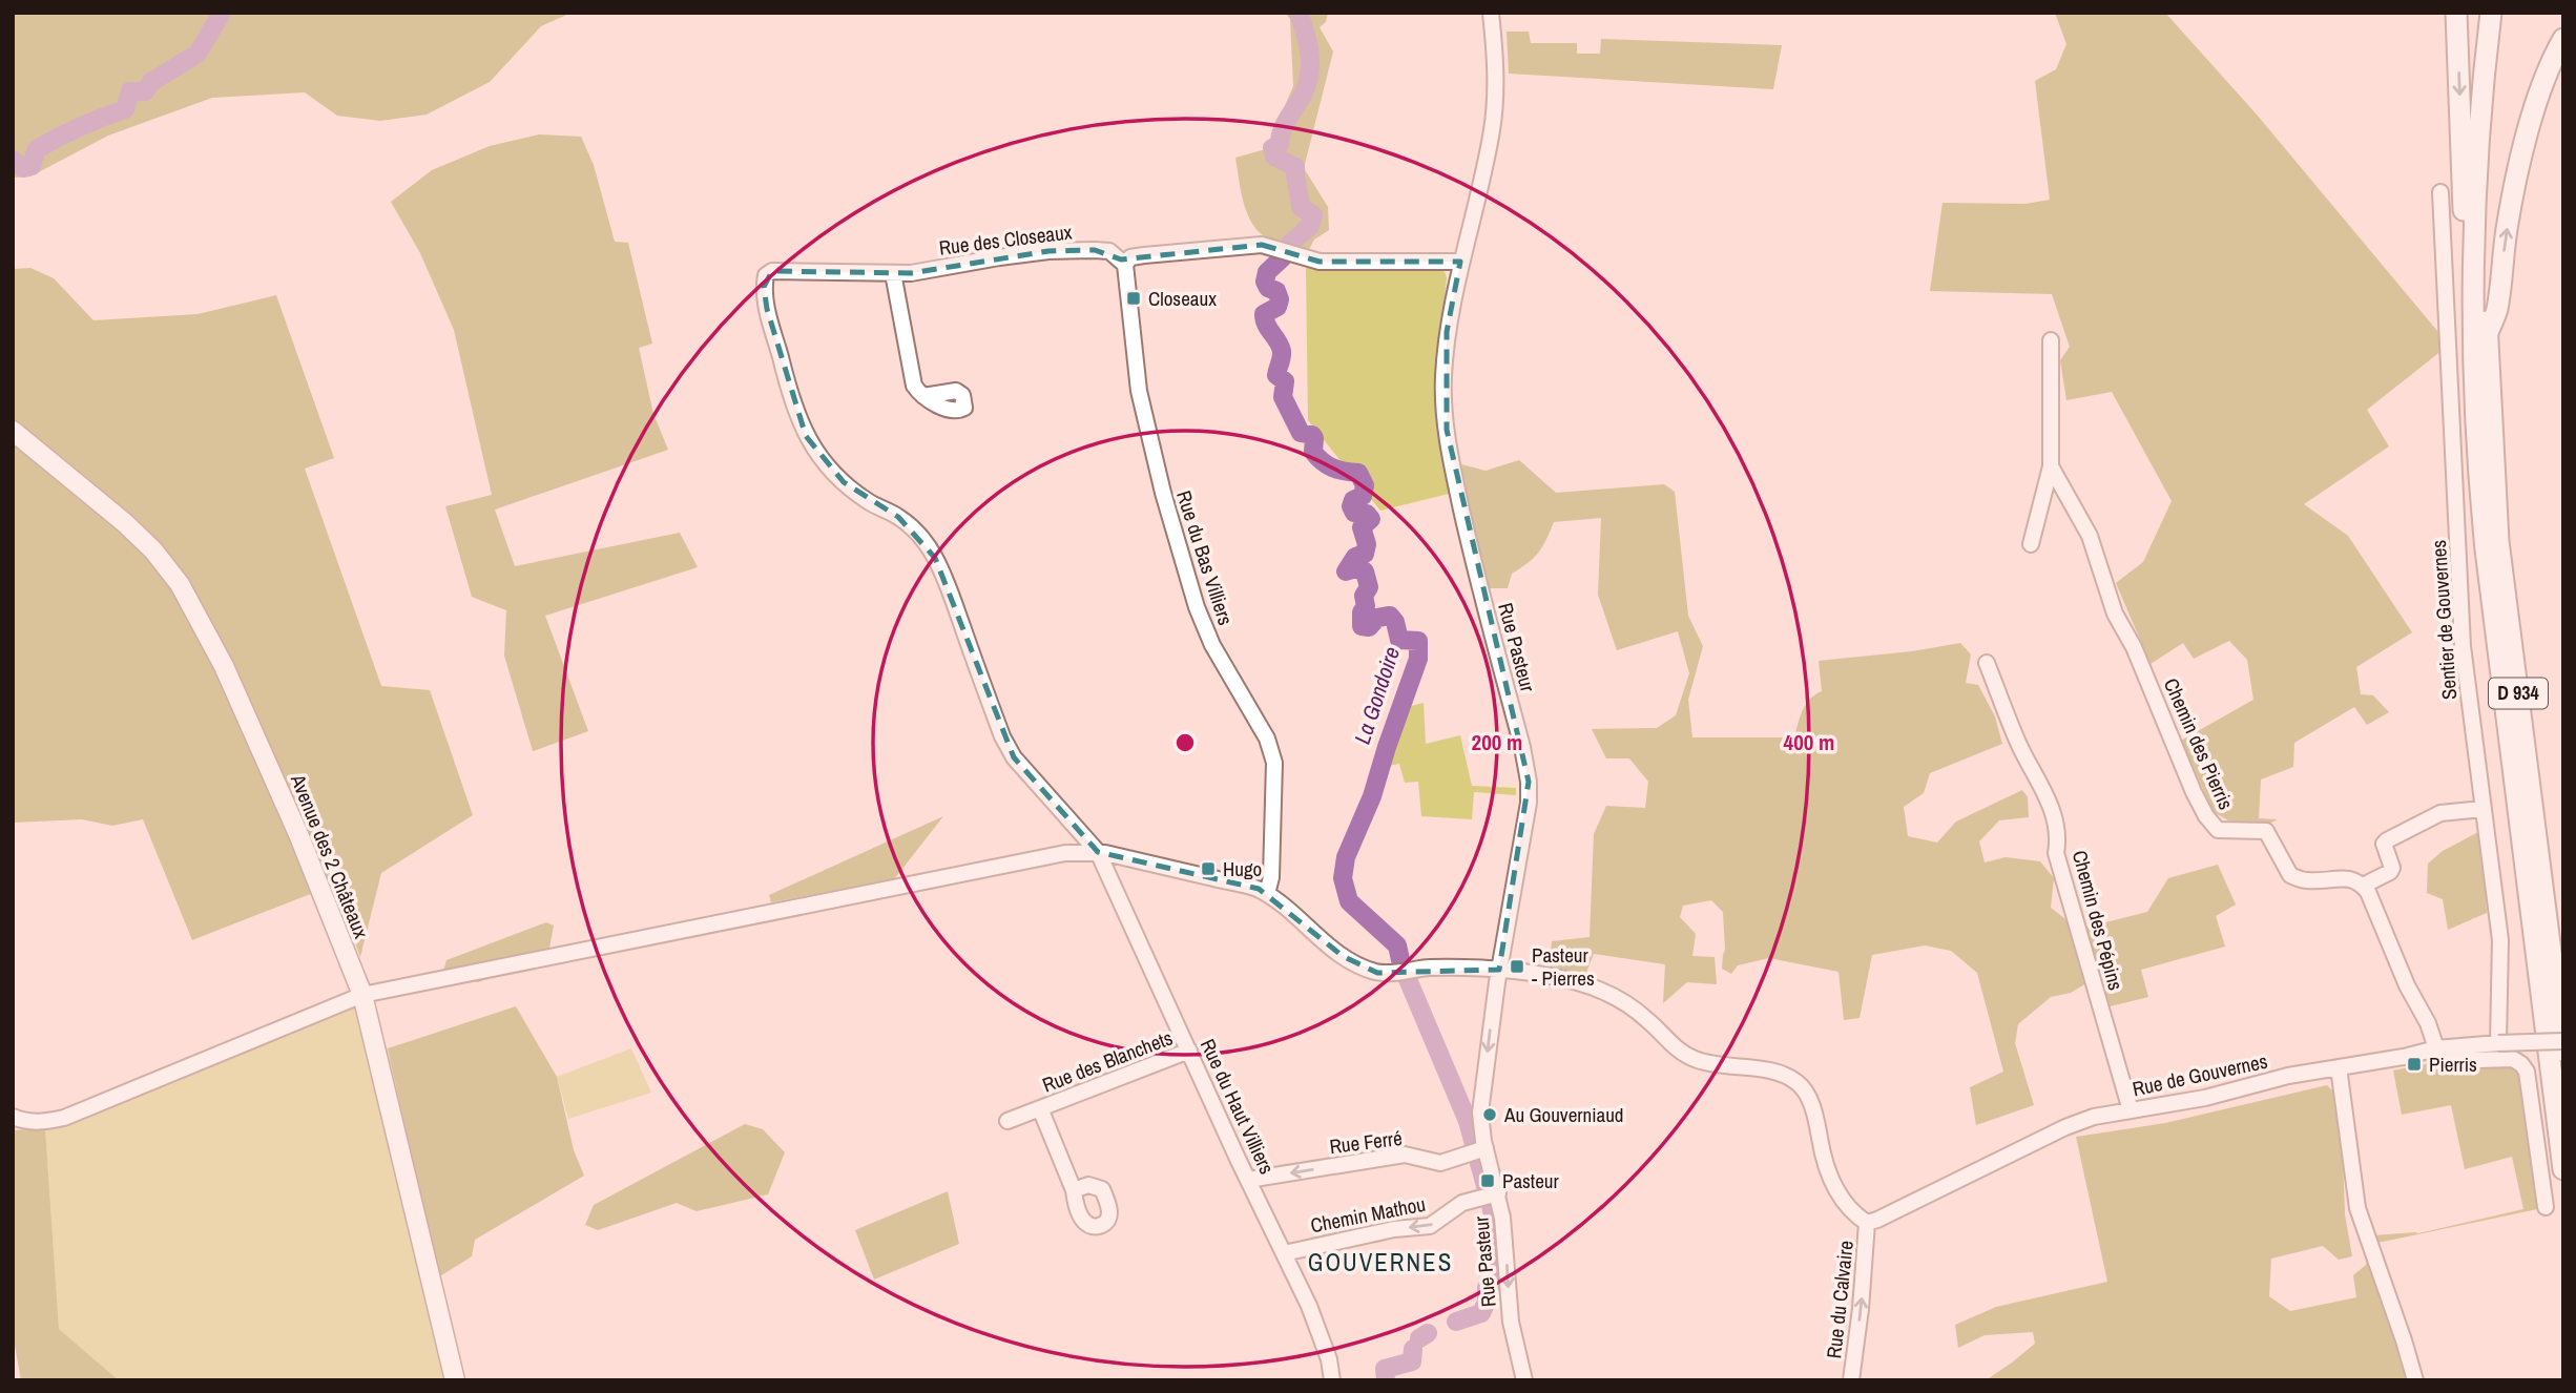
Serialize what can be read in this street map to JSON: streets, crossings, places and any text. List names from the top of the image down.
{
  "streets": {
    "highway": ["D 934"],
    "main road": ["Avenue des 2 Châteaux"],
    "street": [
      "Rue des Closeaux",
      "Rue du Bas Villiers",
      "Sentier de Gouvernes",
      "Rue Pasteur",
      "Chemin des Pierris",
      "Chemin des Pépins",
      "Rue des Blanchets",
      "Rue de Gouvernes",
      "Rue du Haut Villiers",
      "Rue Ferré",
      "Chemin Mathou",
      "Rue du Calvaire"
    ]
  },
  "crossings": [
    ["Rue des Closeaux", "Rue du Bas Villiers"],
    ["Rue des Closeaux", "Rue du Haut Villiers"],
    ["Sentier de Gouvernes", "Rue de Gouvernes"],
    ["Rue Pasteur", "Rue Ferré"],
    ["Rue Pasteur", "Chemin Mathou"],
    ["Chemin des Pépins", "Rue de Gouvernes"],
    ["Rue des Blanchets", "Rue du Haut Villiers"],
    ["Rue de Gouvernes", "Rue du Calvaire"],
    ["Rue du Haut Villiers", "Rue Ferré"],
    ["Rue du Haut Villiers", "Chemin Mathou"]
  ],
  "one_way": ["Rue Ferré", "Chemin Mathou", "Rue du Calvaire"],
  "districts": ["GOUVERNES"],
  "water": ["La Gondoire"],
  "places": {
    "transit": [
      "Closeaux",
      "Hugo",
      "Pasteur - Pierres",
      "Pierris",
      "Pasteur"
    ],
    "other": ["Au Gouverniaud"]
  },
  "rings": ["200 m", "400 m"]
}
